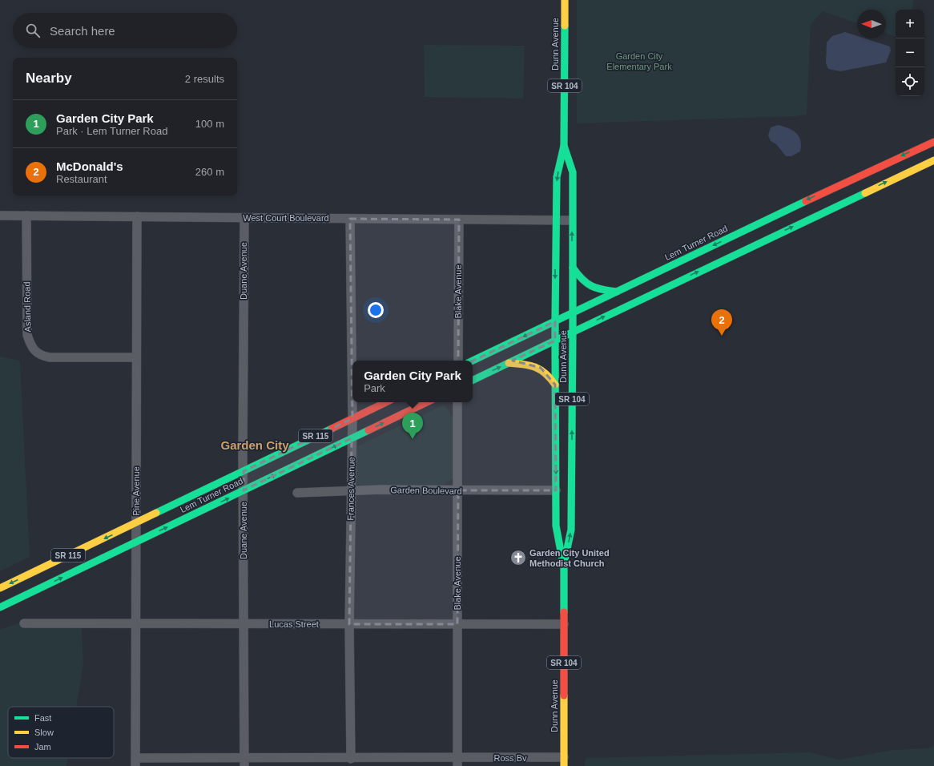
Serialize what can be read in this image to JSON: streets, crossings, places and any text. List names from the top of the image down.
{
  "streets": {
    "main road": [
      "Dunn Avenue",
      "SR 104",
      "Lem Turner Road",
      "SR 115"
    ],
    "street": [
      "West Court Boulevard",
      "Duane Avenue",
      "Blake Avenue",
      "Asland Road",
      "Frances Avenue",
      "Garden Boulevard",
      "Pine Avenue",
      "Lucas Street",
      "Ross Bv"
    ]
  },
  "crossings": [
    ["Dunn Avenue", "West Court Boulevard"],
    ["Dunn Avenue", "Lem Turner Road"],
    ["Dunn Avenue", "Garden Boulevard"],
    ["Dunn Avenue", "Lucas Street"],
    ["Dunn Avenue", "Ross Bv"],
    ["West Court Boulevard", "Duane Avenue"],
    ["West Court Boulevard", "Blake Avenue"],
    ["West Court Boulevard", "Asland Road"],
    ["West Court Boulevard", "Frances Avenue"],
    ["West Court Boulevard", "Pine Avenue"],
    ["Lem Turner Road", "Duane Avenue"],
    ["Lem Turner Road", "Frances Avenue"],
    ["Lem Turner Road", "Pine Avenue"],
    ["Duane Avenue", "Lucas Street"],
    ["Duane Avenue", "Ross Bv"],
    ["Blake Avenue", "Garden Boulevard"],
    ["Blake Avenue", "Lucas Street"],
    ["Blake Avenue", "Ross Bv"],
    ["Asland Road", "Pine Avenue"],
    ["Frances Avenue", "Garden Boulevard"],
    ["Frances Avenue", "Lucas Street"],
    ["Frances Avenue", "Ross Bv"],
    ["Pine Avenue", "Lucas Street"],
    ["Pine Avenue", "Ross Bv"]
  ],
  "districts": ["Garden City"],
  "parks": ["Garden City Elementary Park"],
  "places": {
    "church": ["Garden City United Methodist Church"]
  },
  "legend": ["Fast", "Slow", "Jam"],
  "north": "left",
  "page": {
    "map_buttons": ["+", "−"],
    "search": "Search here",
    "heading": ["Nearby", "2 results"],
    "list": [
      {
        "mark": "1",
        "name": "Garden City Park",
        "note": "Park · Lem Turner Road",
        "value": "100 m"
      },
      {
        "mark": "2",
        "name": "McDonald's",
        "note": "Restaurant",
        "value": "260 m"
      }
    ],
    "pins": ["2", "1"],
    "popup": ["Garden City Park", "Park"]
  }
}
